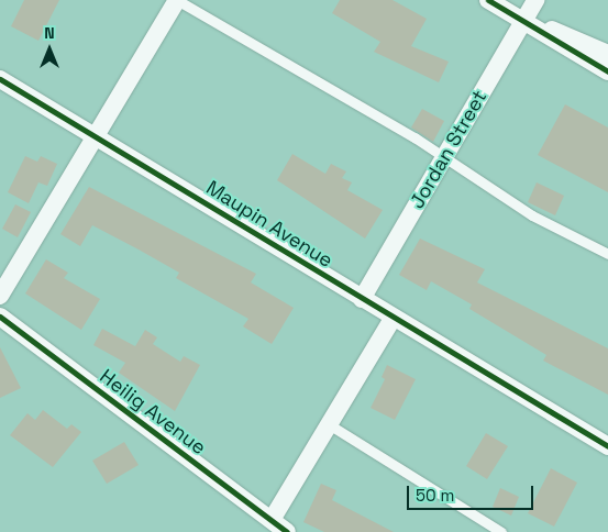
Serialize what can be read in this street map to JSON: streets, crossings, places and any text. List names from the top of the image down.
{
  "streets": {
    "street": ["Jordan Street", "Maupin Avenue", "Heilig Avenue"]
  },
  "crossings": [
    ["Jordan Street", "Maupin Avenue"]
  ],
  "scale_bar": "50 m",
  "north": "top"
}
